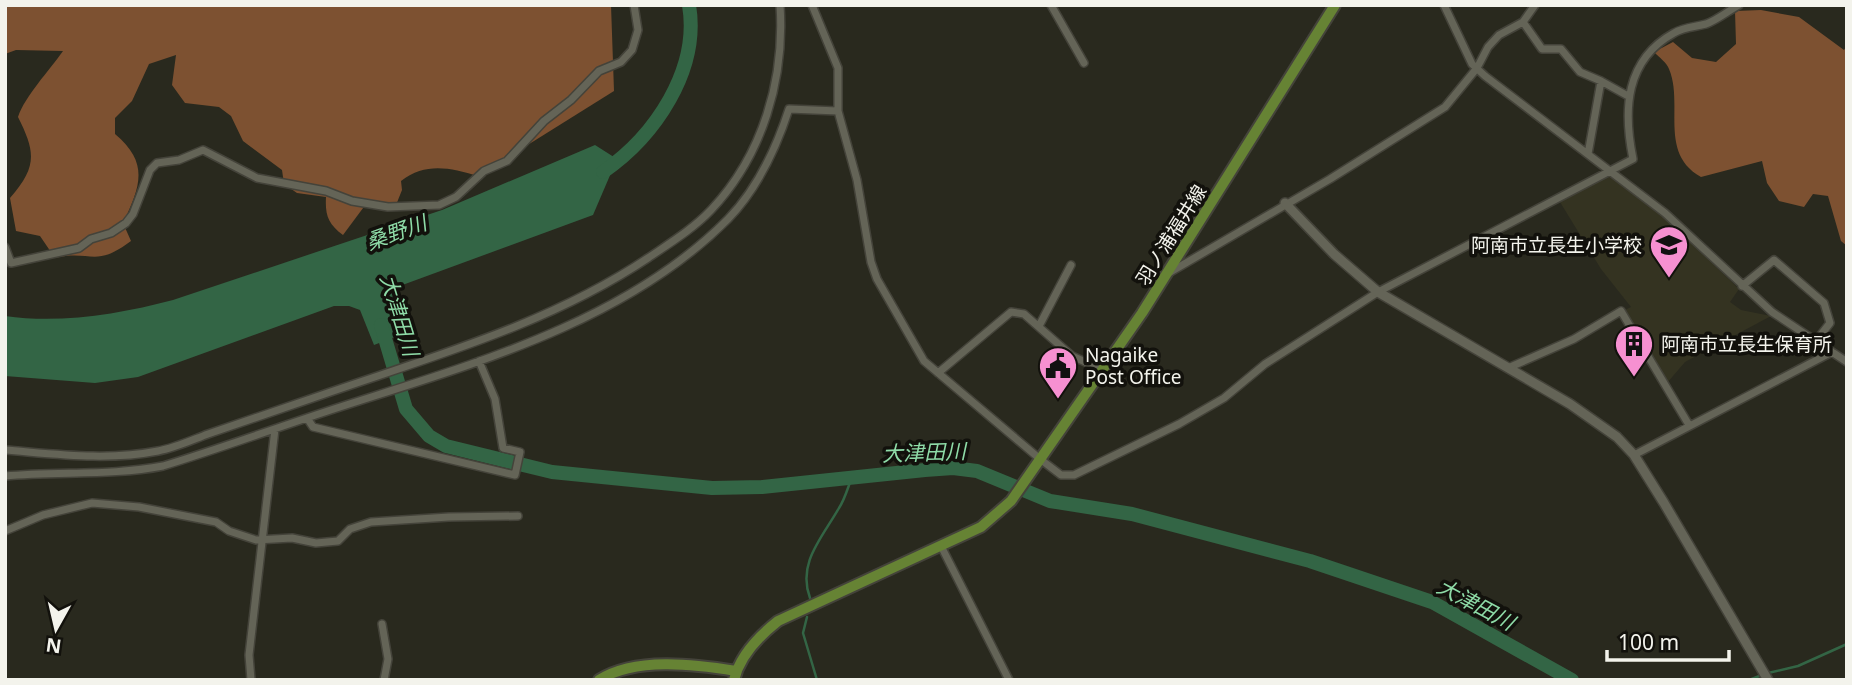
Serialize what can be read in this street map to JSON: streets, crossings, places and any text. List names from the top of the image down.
{
  "streets": {
    "main road": ["羽ノ浦福井線"]
  },
  "water": ["桑野川", "大津田川"],
  "places": {
    "school or university": ["阿南市立長生小学校"],
    "building": ["阿南市立長生保育所"],
    "public building": ["Nagaike Post Office"]
  },
  "scale_bar": "100 m",
  "north": "bottom"
}
